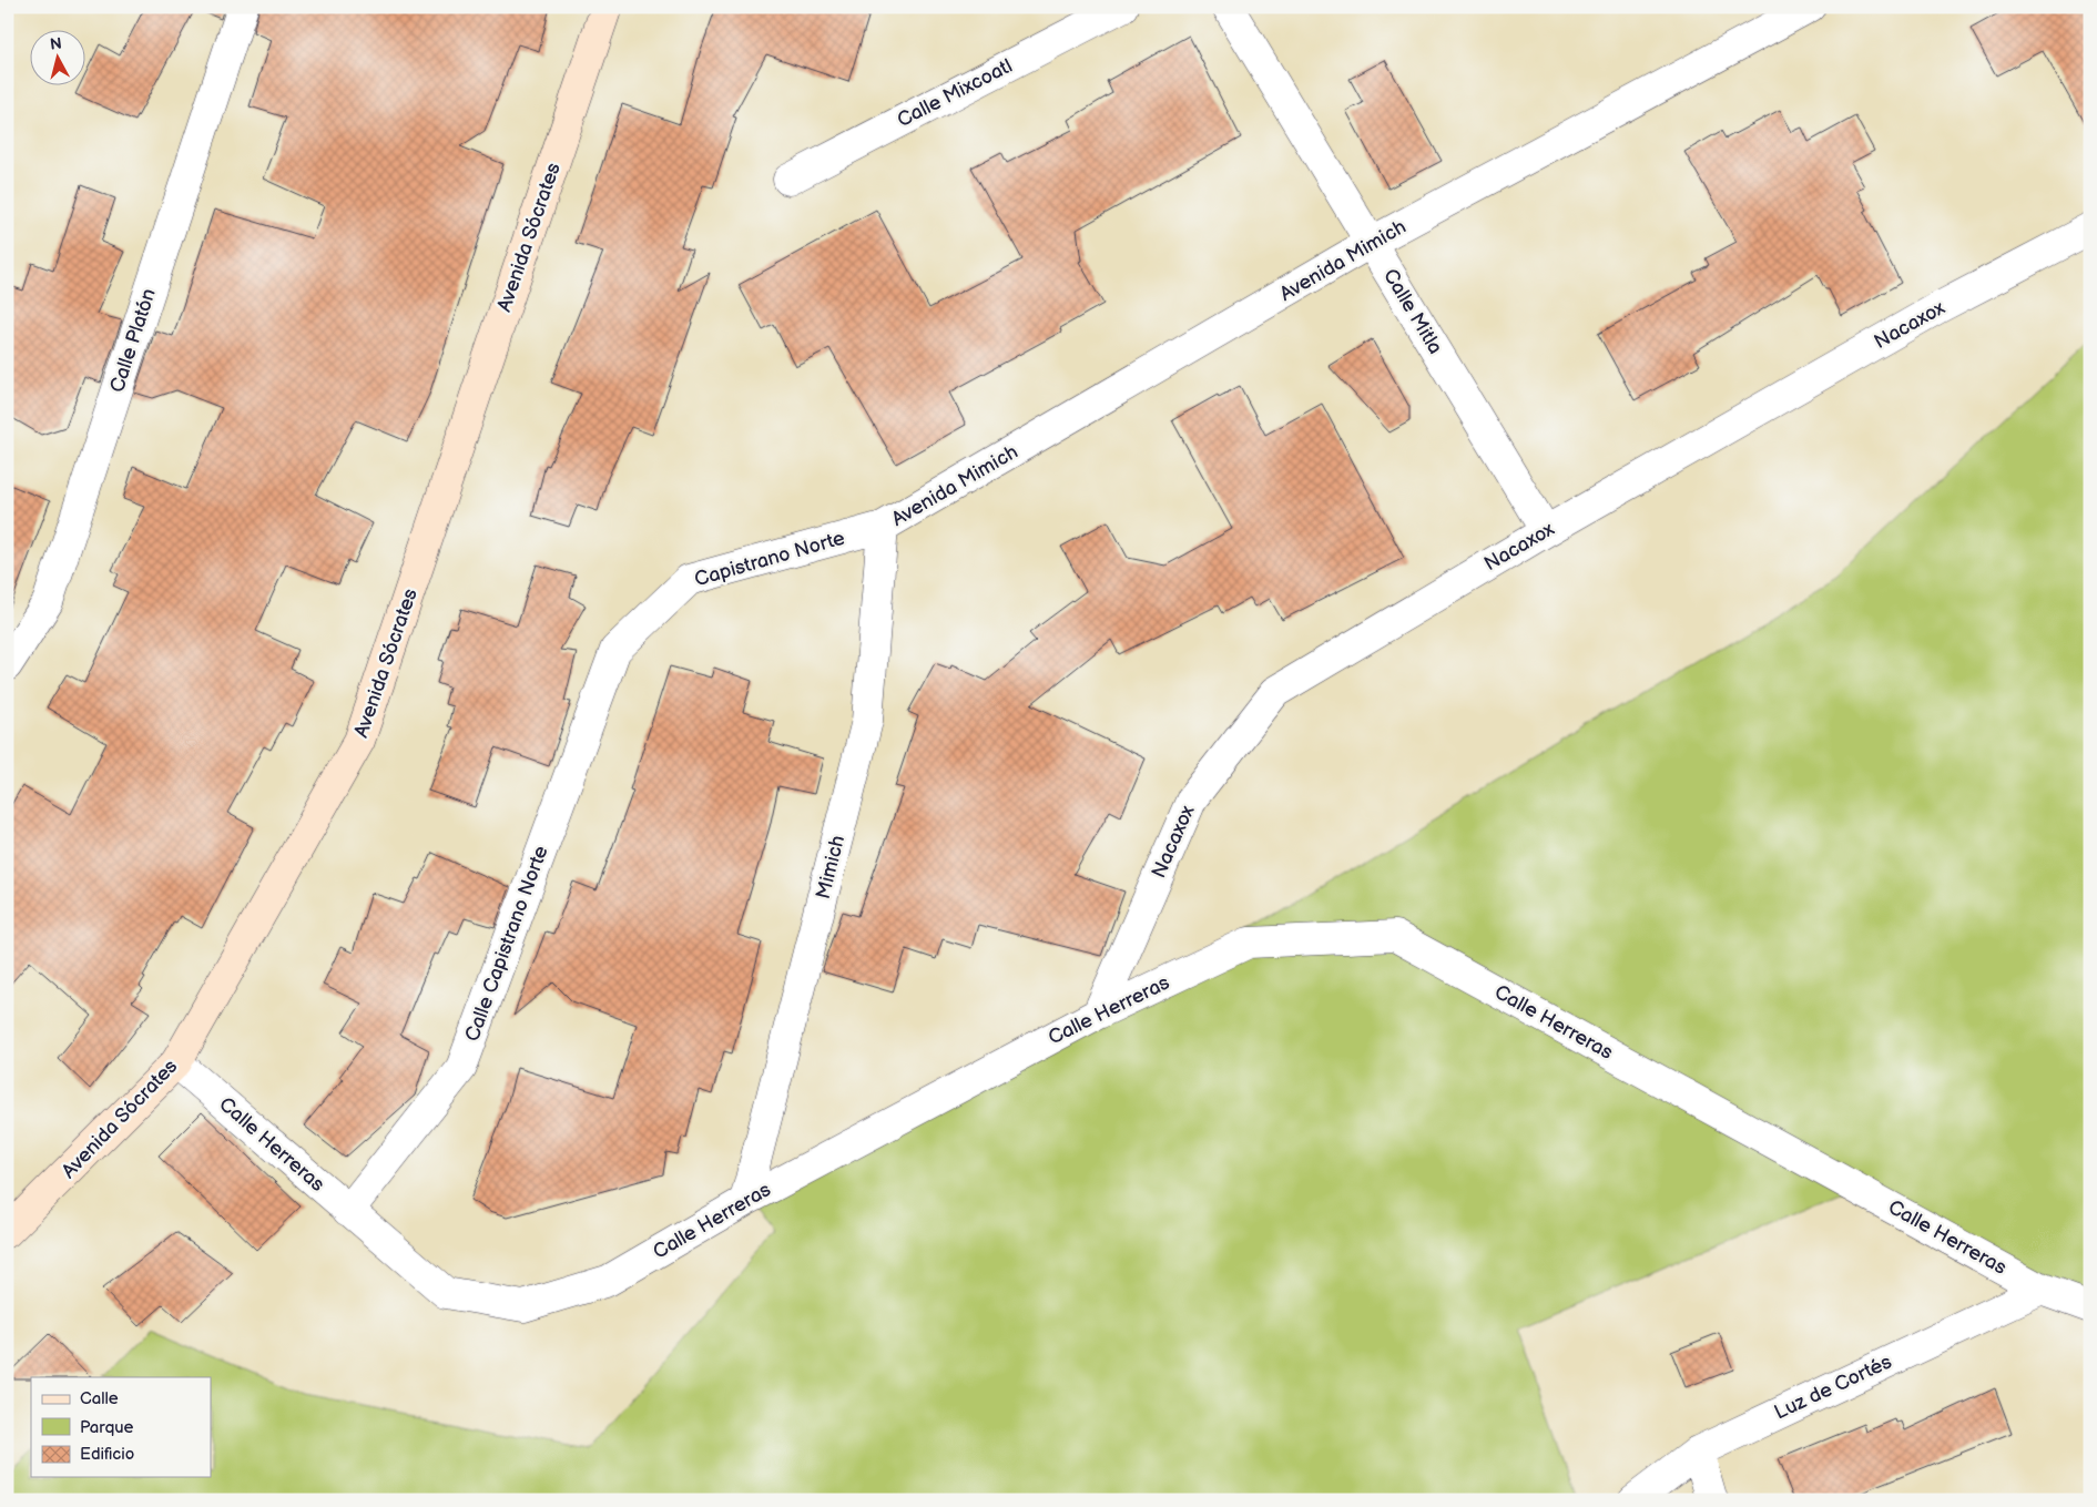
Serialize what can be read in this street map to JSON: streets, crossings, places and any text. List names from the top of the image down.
{
  "streets": {
    "street": [
      "Calle Mixcoatl",
      "Avenida Sócrates",
      "Avenida Mimich",
      "Calle Mitla",
      "Nacaxox",
      "Calle Platón",
      "Capistrano Norte",
      "Mimich",
      "Calle Capistrano Norte",
      "Calle Herreras",
      "Luz de Cortés"
    ]
  },
  "crossings": [
    ["Avenida Sócrates", "Calle Herreras"],
    ["Avenida Mimich", "Calle Mitla"],
    ["Avenida Mimich", "Capistrano Norte"],
    ["Avenida Mimich", "Mimich"],
    ["Calle Mitla", "Nacaxox"],
    ["Nacaxox", "Calle Herreras"],
    ["Capistrano Norte", "Mimich"],
    ["Capistrano Norte", "Calle Capistrano Norte"],
    ["Mimich", "Calle Herreras"],
    ["Calle Capistrano Norte", "Calle Herreras"],
    ["Calle Herreras", "Luz de Cortés"]
  ],
  "legend": ["Calle", "Parque", "Edificio"],
  "north": "top"
}
